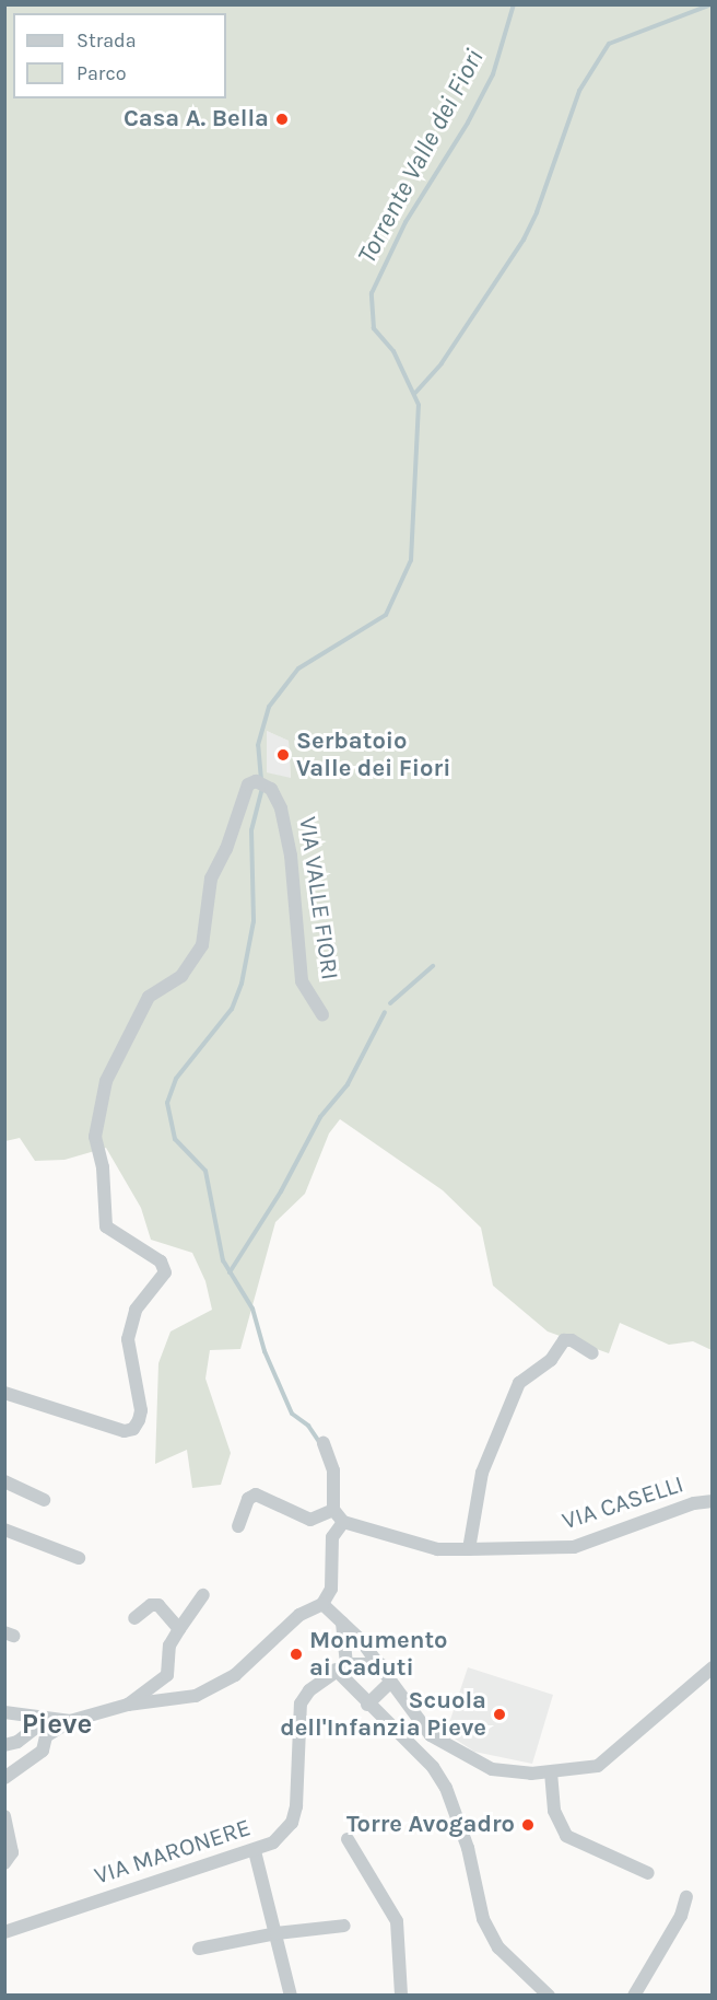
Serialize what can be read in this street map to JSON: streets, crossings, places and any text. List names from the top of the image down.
{
  "streets": {
    "street": ["VIA VALLE FIORI", "VIA CASELLI", "VIA MARONERE"]
  },
  "districts": ["Pieve"],
  "water": ["Torrente Valle dei Fiori"],
  "places": [
    "Casa A. Bella",
    "Serbatoio Valle dei Fiori",
    "Monumento ai Caduti",
    "Scuola dell'Infanzia Pieve",
    "Torre Avogadro"
  ],
  "legend": ["Strada", "Parco"]
}
